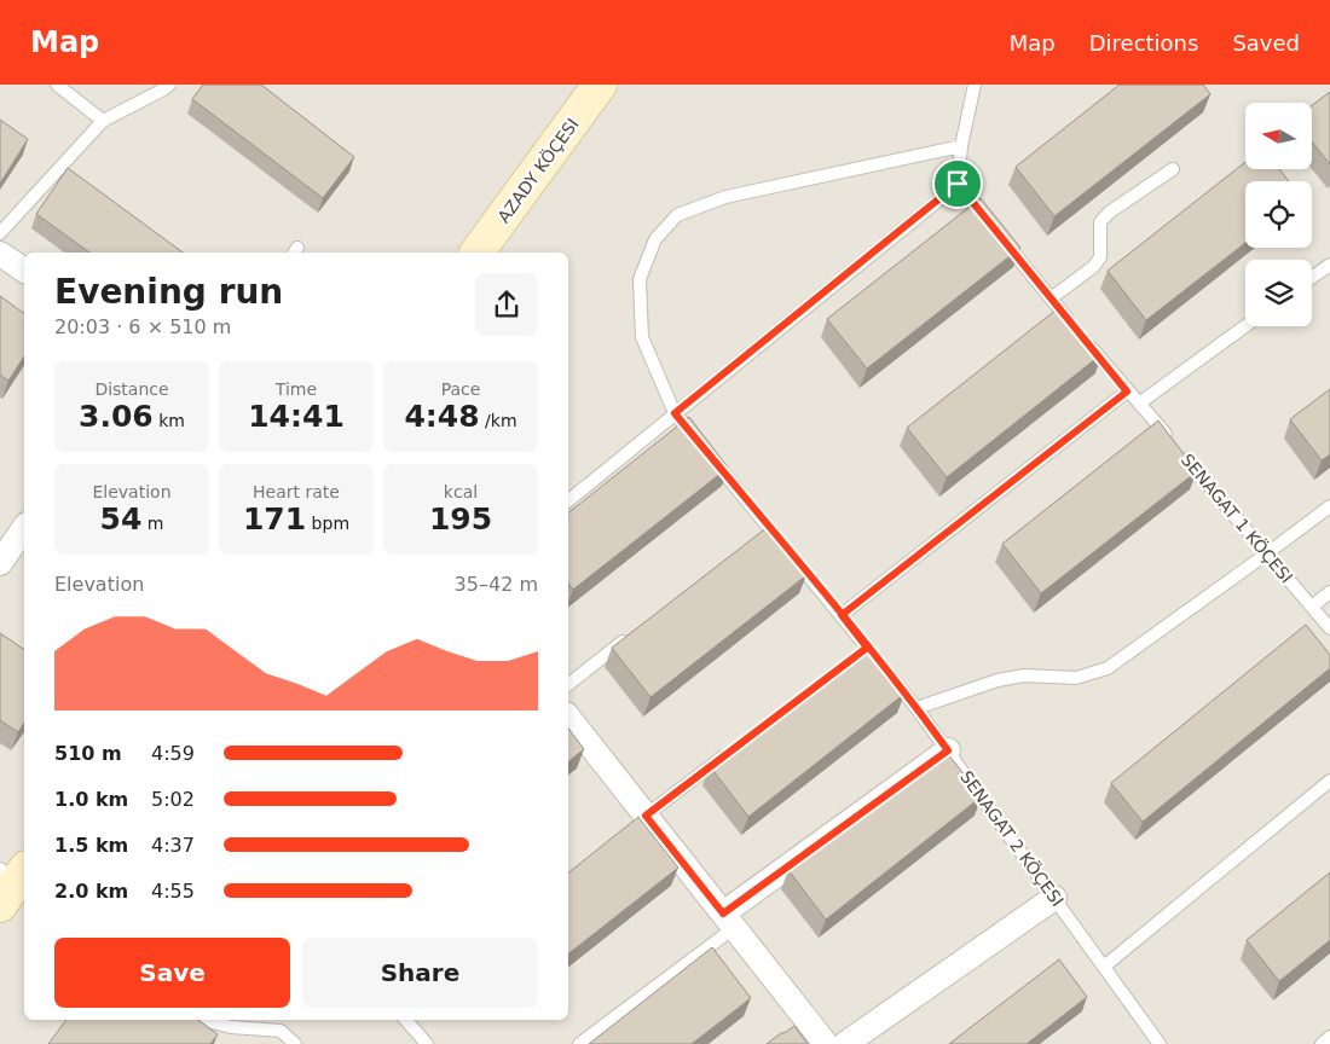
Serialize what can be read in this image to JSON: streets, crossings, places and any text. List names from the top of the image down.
{
  "streets": {
    "main road": ["AZADY KÖÇESI"],
    "lane": ["SENAGAT 1 KÖÇESI", "SENAGAT 2 KÖÇESI"]
  },
  "north": "left",
  "page": {
    "header": "Map",
    "nav": ["Map", "Directions", "Saved"],
    "heading": ["Evening run", "20:03 · 6 × 510 m"],
    "stats": [
      ["Distance", "3.06 km"],
      ["Time", "14:41"],
      ["Pace", "4:48 /km"],
      ["Elevation", "54 m"],
      ["Heart rate", "171 bpm"],
      ["kcal", "195"]
    ],
    "chart": ["Elevation", "35–42 m"],
    "list": [
      {
        "name": "510 m",
        "note": "4:59"
      },
      {
        "name": "1.0 km",
        "note": "5:02"
      },
      {
        "name": "1.5 km",
        "note": "4:37"
      },
      {
        "name": "2.0 km",
        "note": "4:55"
      }
    ],
    "buttons": ["Save", "Share"]
  }
}
